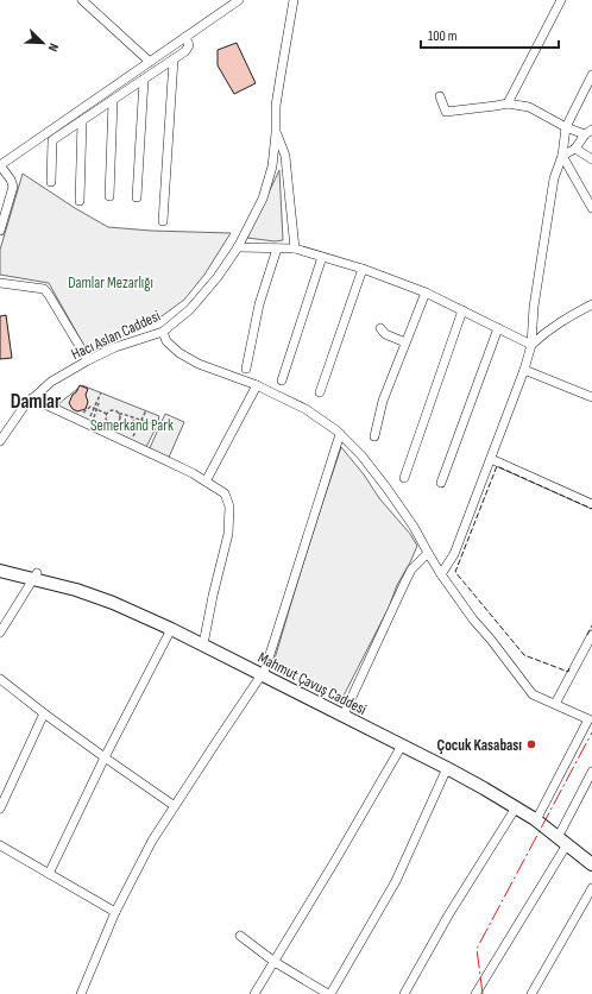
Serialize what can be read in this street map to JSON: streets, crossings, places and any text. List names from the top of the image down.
{
  "streets": {
    "main road": ["Mahmut Çavuş Caddesi"],
    "street": ["Hacı Aslan Caddesi"]
  },
  "districts": ["Damlar"],
  "parks": ["Damlar Mezarlığı", "Semerkand Park"],
  "places": ["Çocuk Kasabası"],
  "scale_bar": "100 m",
  "north": "bottom right"
}
